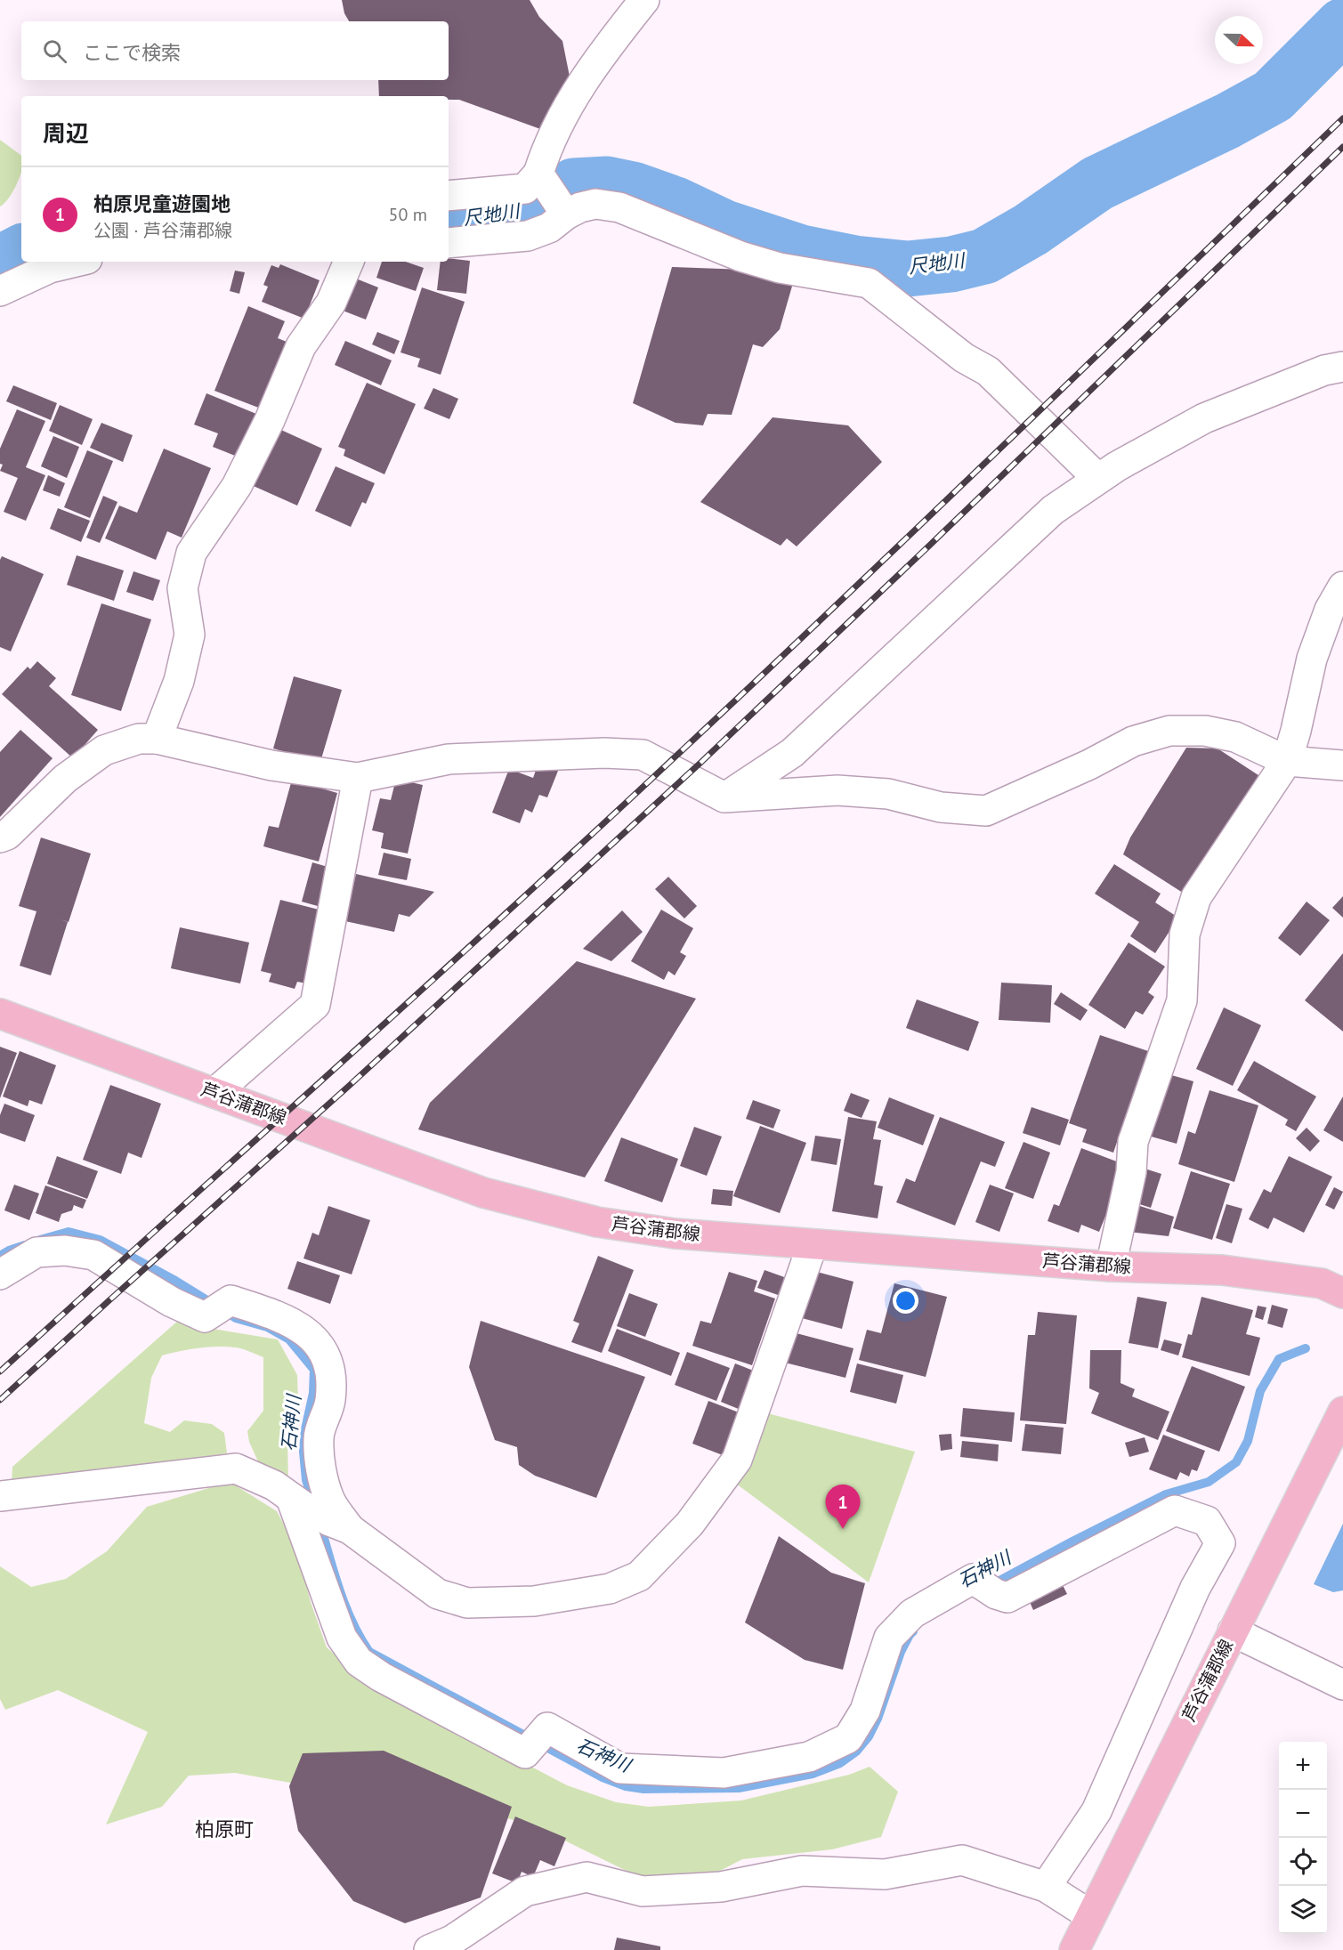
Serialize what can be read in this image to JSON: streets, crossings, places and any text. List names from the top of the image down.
{
  "streets": {
    "main road": ["芦谷蒲郡線"]
  },
  "districts": ["柏原町"],
  "water": ["尺地川", "石神川"],
  "north": "right",
  "page": {
    "search": "ここで検索",
    "heading": "周辺",
    "list": [
      {
        "mark": "1",
        "name": "柏原児童遊園地",
        "note": "公園 · 芦谷蒲郡線",
        "value": "50 m"
      }
    ],
    "pins": "1",
    "map_buttons": ["+", "−"]
  }
}
